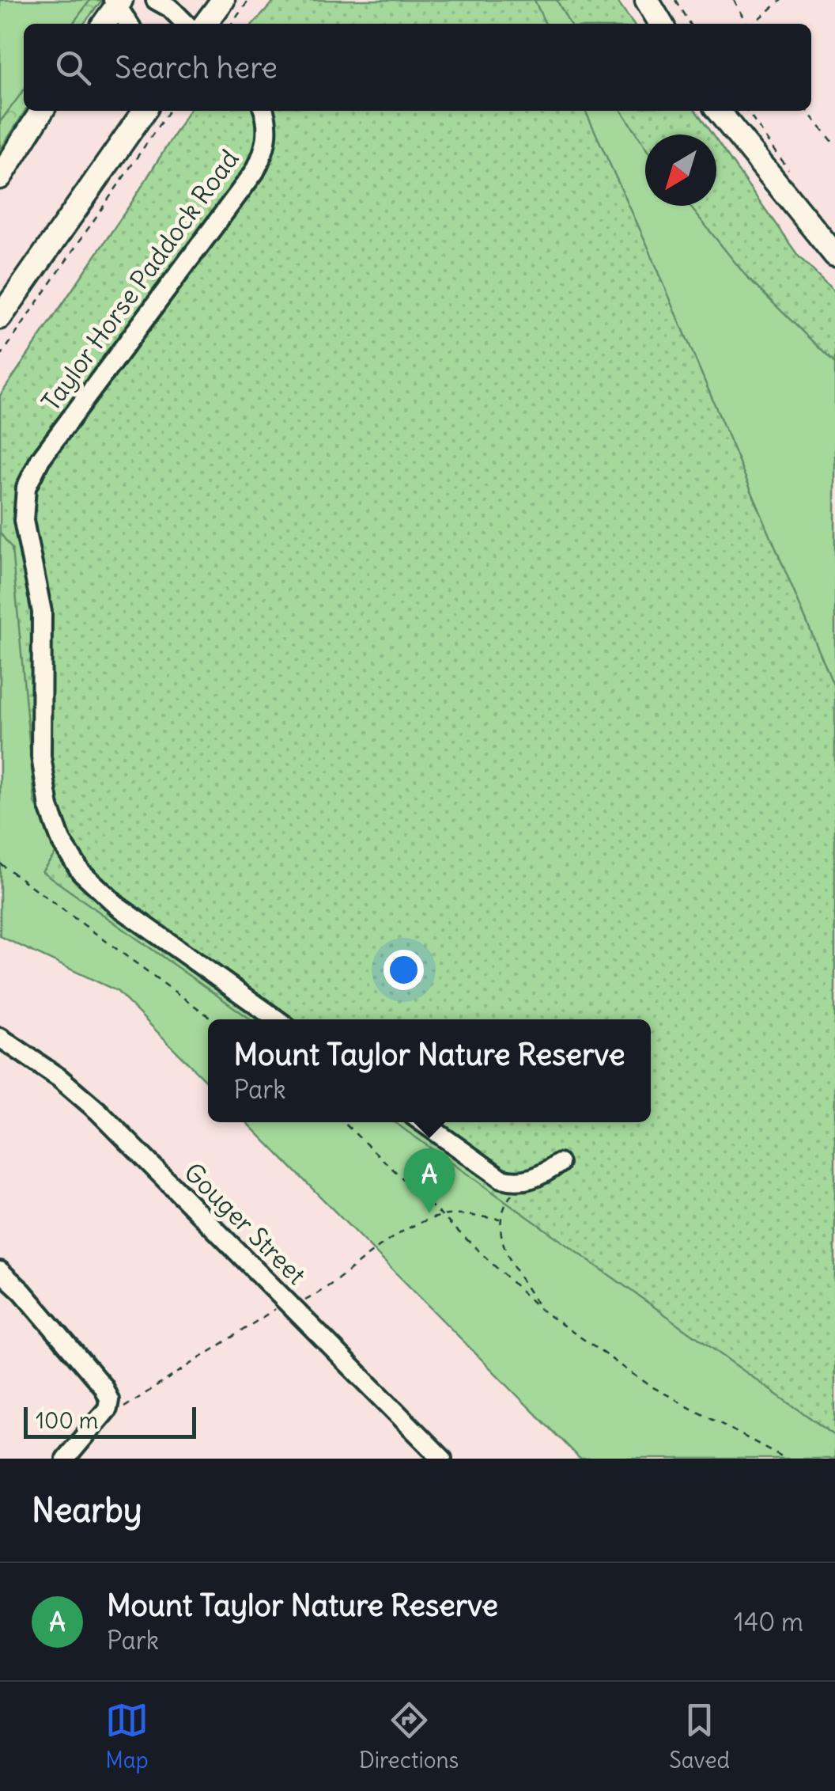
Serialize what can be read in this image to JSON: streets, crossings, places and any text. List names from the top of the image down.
{
  "streets": {
    "street": ["Taylor Horse Paddock Road", "Gouger Street"]
  },
  "scale_bar": "100 m",
  "north": "bottom left",
  "page": {
    "search": "Search here",
    "popup": ["Mount Taylor Nature Reserve", "Park"],
    "pins": "A",
    "scale": "100 m",
    "heading": "Nearby",
    "list": [
      {
        "mark": "A",
        "name": "Mount Taylor Nature Reserve",
        "note": "Park",
        "value": "140 m"
      }
    ],
    "nav": ["Map", "Directions", "Saved"]
  }
}
